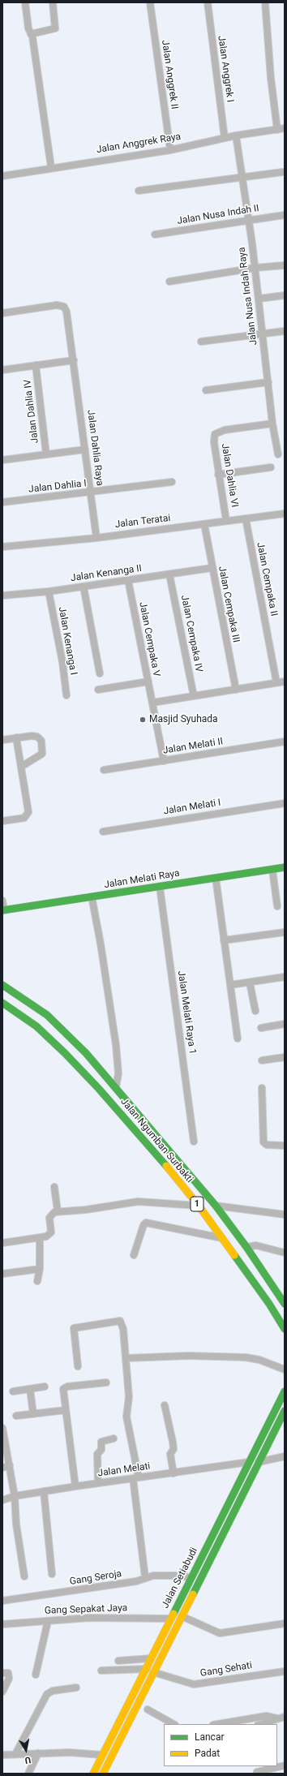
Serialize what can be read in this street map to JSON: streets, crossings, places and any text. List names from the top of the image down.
{
  "streets": {
    "main road": [
      "Jalan Melati Raya",
      "Jalan Ngumban Surbakti",
      "1",
      "Jalan Setiabudi"
    ],
    "street": [
      "Jalan Anggrek I",
      "Jalan Anggrek II",
      "Jalan Anggrek Raya",
      "Jalan Nusa Indah II",
      "Jalan Nusa Indah Raya",
      "Jalan Dahlia IV",
      "Jalan Dahlia Raya",
      "Jalan Dahlia VI",
      "Jalan Dahlia I",
      "Jalan Teratai",
      "Jalan Kenanga II",
      "Jalan Cempaka II",
      "Jalan Cempaka III",
      "Jalan Cempaka IV",
      "Jalan Cempaka V",
      "Jalan Kenanga I",
      "Jalan Melati II",
      "Jalan Melati I",
      "Jalan Melati Raya 1",
      "Jalan Melati",
      "Gang Seroja",
      "Gang Sepakat Jaya",
      "Gang Sehati"
    ]
  },
  "crossings": [
    ["Jalan Anggrek I", "Jalan Anggrek Raya"],
    ["Jalan Anggrek II", "Jalan Anggrek Raya"],
    ["Jalan Anggrek Raya", "Jalan Nusa Indah Raya"],
    ["Jalan Nusa Indah II", "Jalan Nusa Indah Raya"],
    ["Jalan Nusa Indah Raya", "Jalan Dahlia VI"],
    ["Jalan Dahlia Raya", "Jalan Dahlia I"],
    ["Jalan Dahlia Raya", "Jalan Teratai"],
    ["Jalan Dahlia VI", "Jalan Teratai"],
    ["Jalan Teratai", "Jalan Cempaka II"],
    ["Jalan Teratai", "Jalan Cempaka III"],
    ["Jalan Kenanga II", "Jalan Cempaka III"],
    ["Jalan Kenanga II", "Jalan Cempaka IV"],
    ["Jalan Kenanga II", "Jalan Cempaka V"],
    ["Jalan Kenanga II", "Jalan Kenanga I"],
    ["Jalan Cempaka V", "Jalan Melati II"],
    ["Jalan Melati Raya", "Jalan Melati Raya 1"],
    ["Jalan Melati", "Jalan Setiabudi"],
    ["Gang Seroja", "Jalan Setiabudi"],
    ["Jalan Setiabudi", "Gang Sepakat Jaya"],
    ["Jalan Setiabudi", "Gang Sehati"]
  ],
  "places": ["Masjid Syuhada"],
  "legend": ["Lancar", "Padat"],
  "north": "bottom"
}
